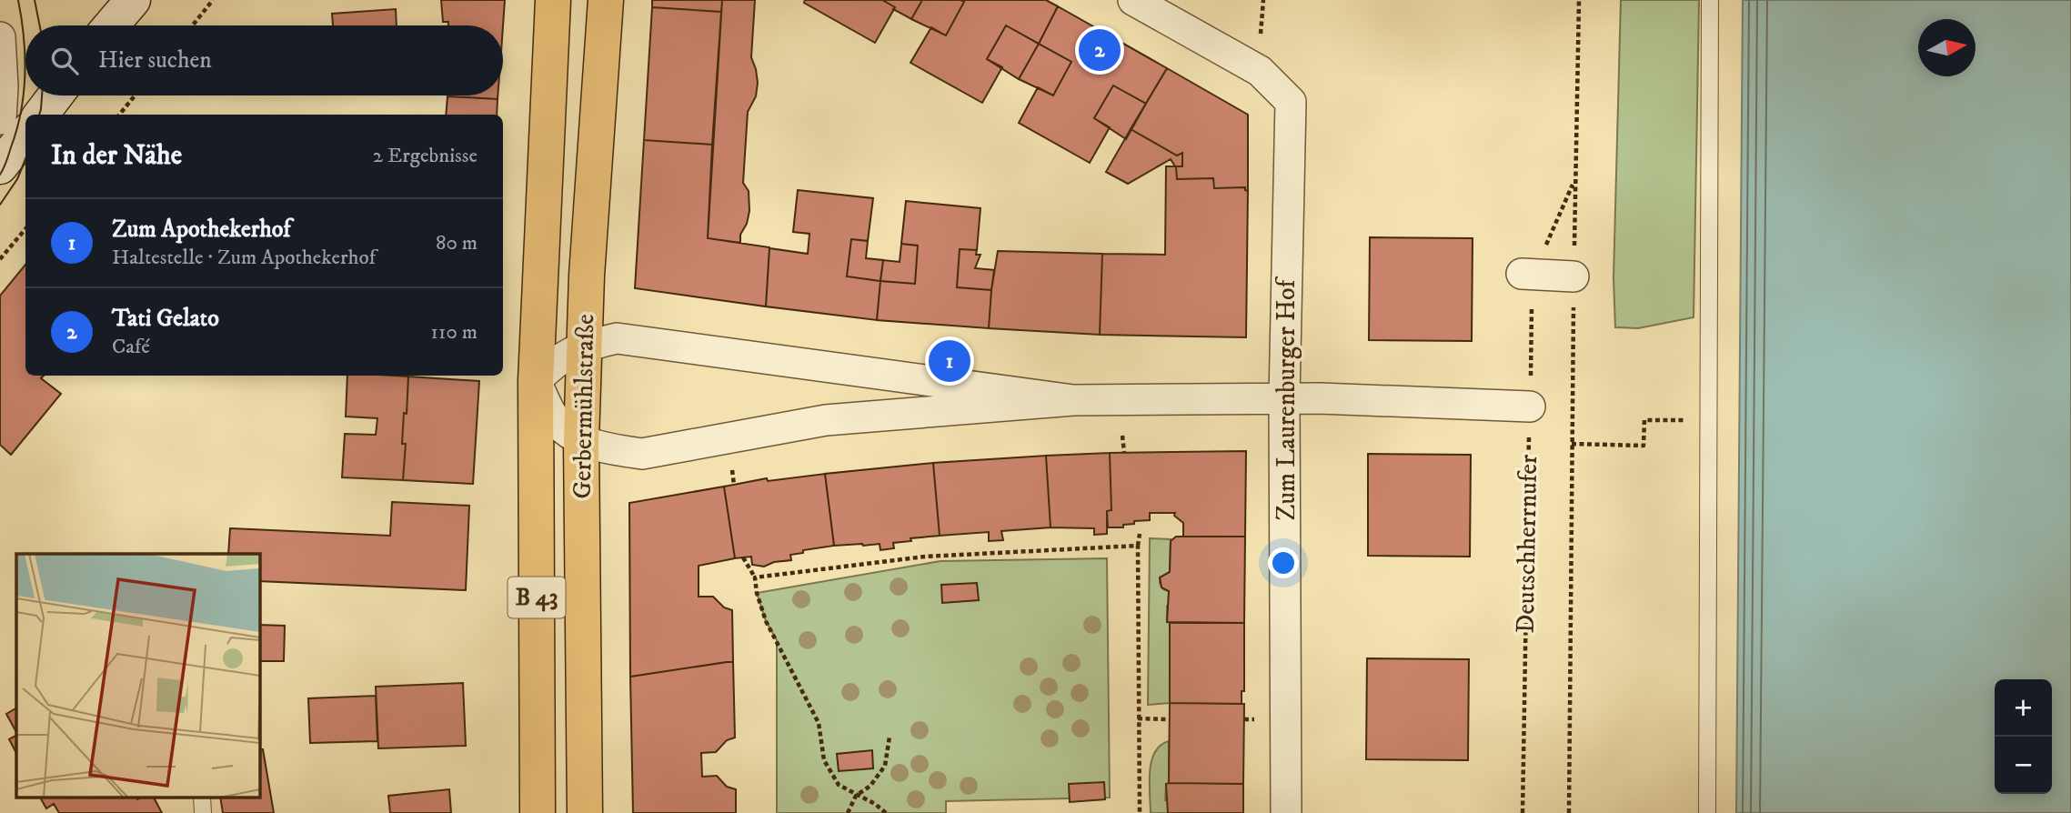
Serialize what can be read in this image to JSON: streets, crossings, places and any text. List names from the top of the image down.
{
  "streets": {
    "main road": ["Gerbermühlstraße", "B 43"],
    "street": ["Zum Laurenburger Hof"],
    "path": ["Deutschherrnufer"]
  },
  "north": "right",
  "page": {
    "pins": ["2", "1"],
    "search": "Hier suchen",
    "heading": ["In der Nähe", "2 Ergebnisse"],
    "list": [
      {
        "mark": "1",
        "name": "Zum Apothekerhof",
        "note": "Haltestelle · Zum Apothekerhof",
        "value": "80 m"
      },
      {
        "mark": "2",
        "name": "Tati Gelato",
        "note": "Café",
        "value": "110 m"
      }
    ],
    "map_buttons": ["+", "−"]
  }
}
